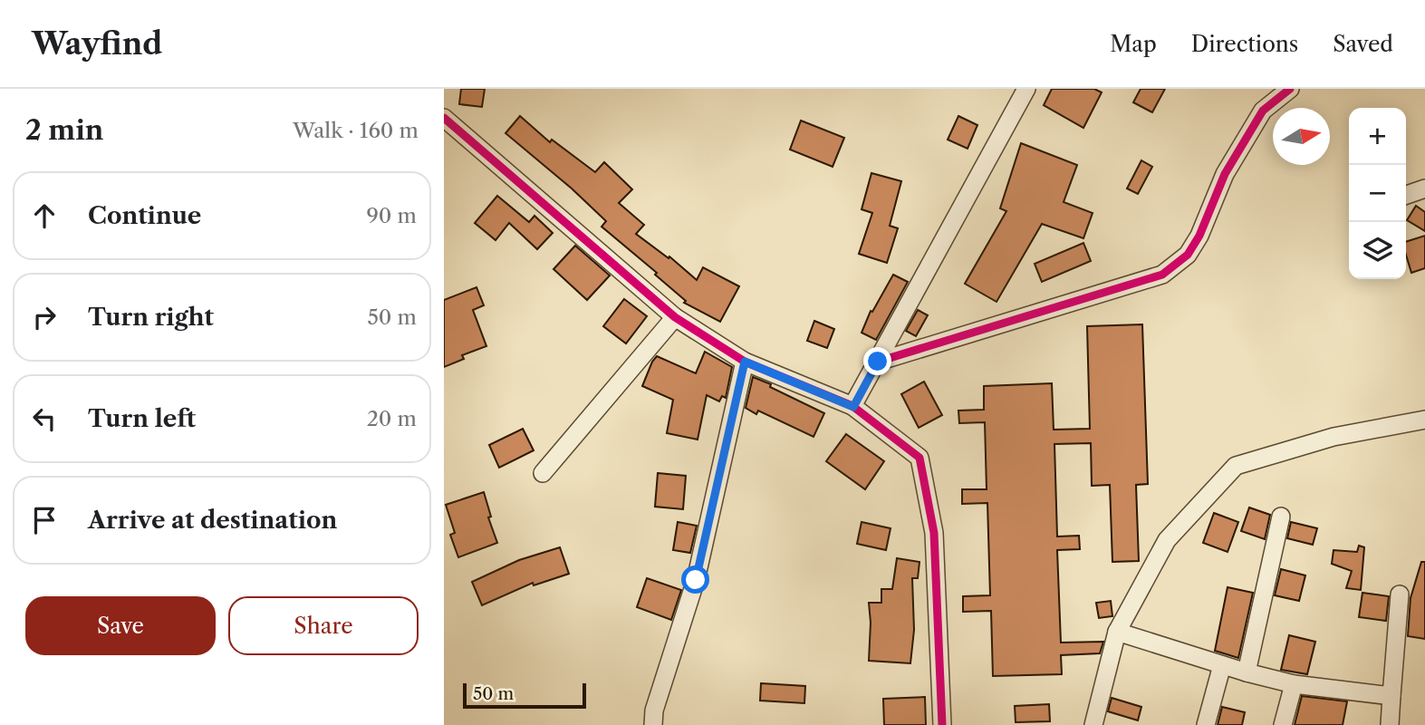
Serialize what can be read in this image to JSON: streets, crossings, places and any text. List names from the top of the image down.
{
  "scale_bar": "50 m",
  "north": "right",
  "page": {
    "header": "Wayfind",
    "nav": ["Map", "Directions", "Saved"],
    "heading": ["2 min", "Walk · 160 m"],
    "map_buttons": ["+", "−"],
    "list": [
      ["Continue", "90 m"],
      ["Turn right", "50 m"],
      ["Turn left", "20 m"],
      "Arrive at destination"
    ],
    "buttons": ["Save", "Share"],
    "scale": "50 m"
  }
}
